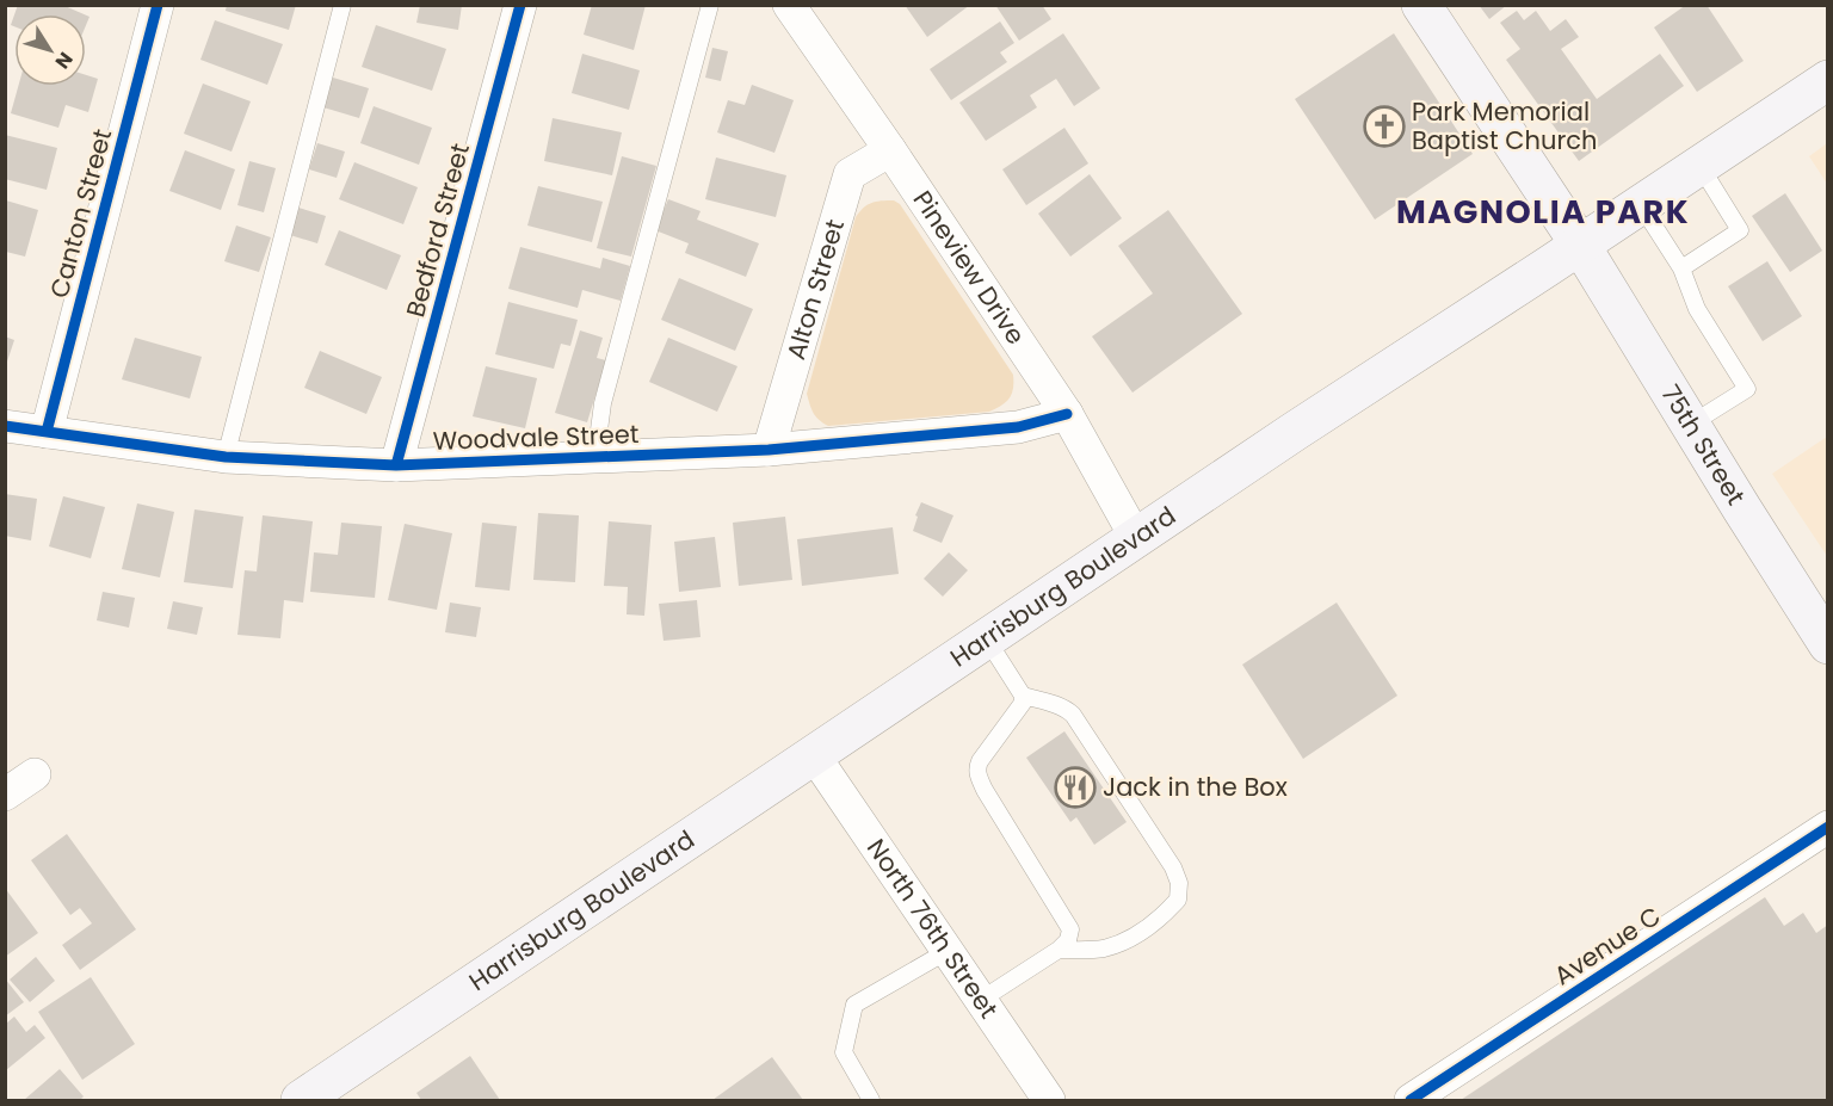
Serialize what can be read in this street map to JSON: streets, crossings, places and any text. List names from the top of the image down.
{
  "streets": {
    "main road": ["75th Street", "Harrisburg Boulevard"],
    "street": [
      "Canton Street",
      "Bedford Street",
      "Pineview Drive",
      "Alton Street",
      "Woodvale Street",
      "North 76th Street",
      "Avenue C"
    ]
  },
  "crossings": [
    ["Canton Street", "Woodvale Street"],
    ["Bedford Street", "Woodvale Street"],
    ["Pineview Drive", "Alton Street"],
    ["Pineview Drive", "Woodvale Street"],
    ["Pineview Drive", "Harrisburg Boulevard"],
    ["Alton Street", "Woodvale Street"],
    ["75th Street", "Harrisburg Boulevard"],
    ["Harrisburg Boulevard", "North 76th Street"]
  ],
  "districts": ["MAGNOLIA PARK"],
  "places": {
    "church": ["Park Memorial Baptist Church"],
    "restaurant": ["Jack in the Box"]
  },
  "north": "bottom right"
}
